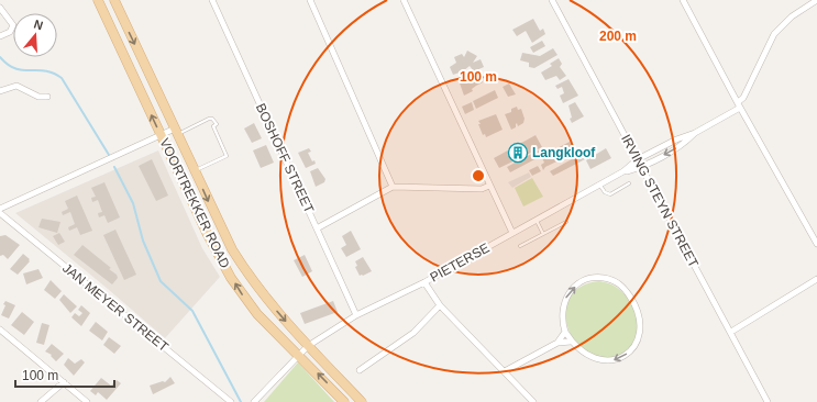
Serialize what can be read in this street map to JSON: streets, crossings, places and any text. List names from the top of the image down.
{
  "streets": {
    "main road": ["VOORTREKKER ROAD"],
    "street": [
      "BOSHOFF STREET",
      "IRVING STEYN STREET",
      "PIETERSE",
      "JAN MEYER STREET"
    ]
  },
  "crossings": [
    ["BOSHOFF STREET", "PIETERSE"],
    ["IRVING STEYN STREET", "PIETERSE"],
    ["VOORTREKKER ROAD", "PIETERSE"]
  ],
  "places": {
    "building": ["Langkloof"]
  },
  "scale_bar": "100 m",
  "north": "top",
  "rings": ["200 m", "100 m"]
}
